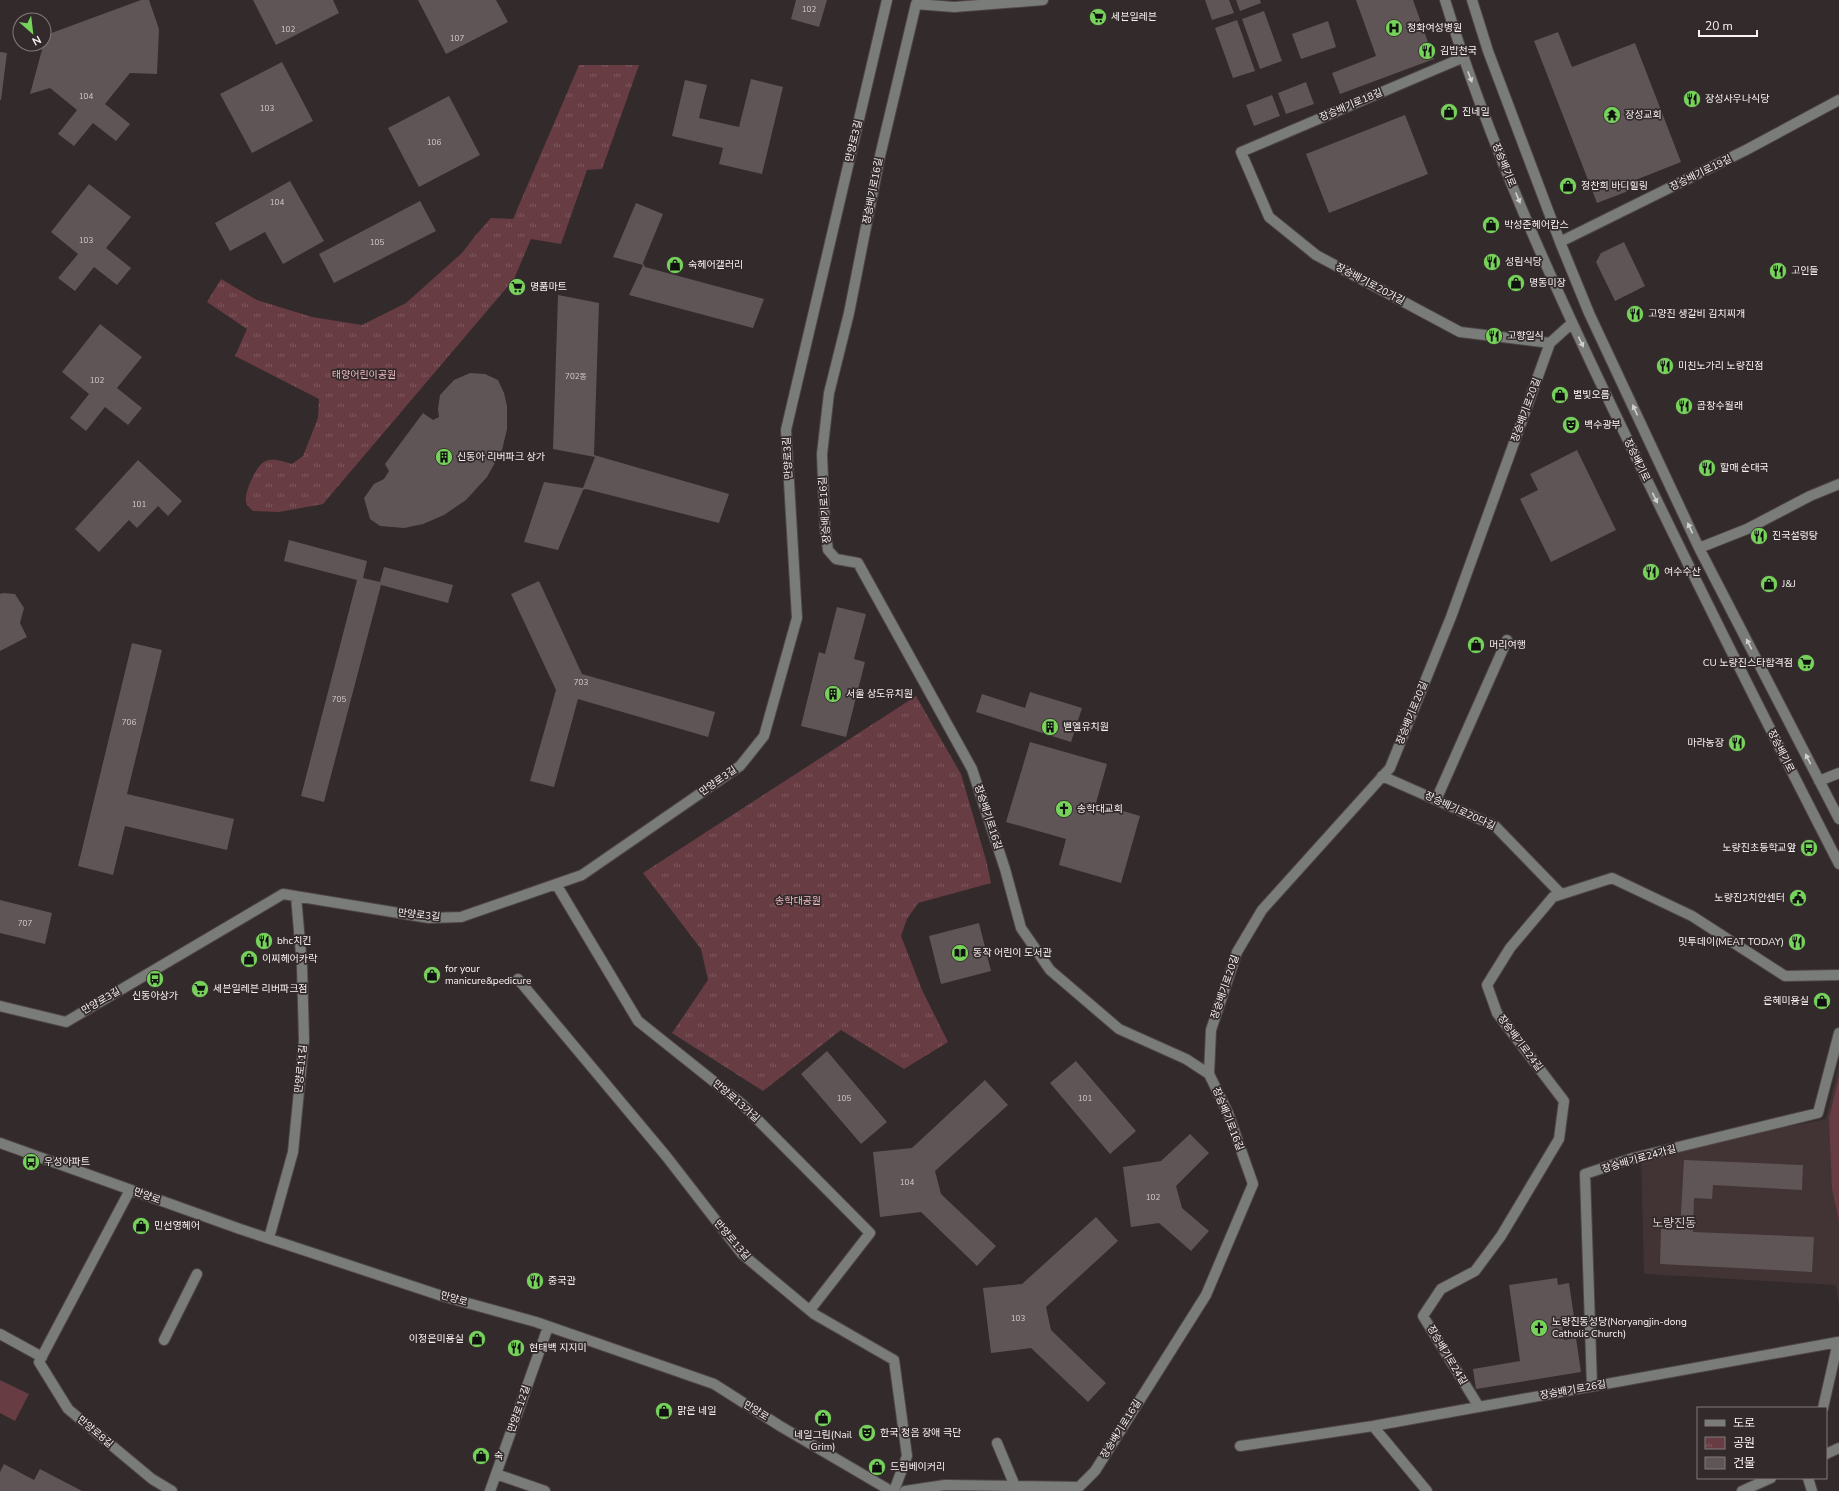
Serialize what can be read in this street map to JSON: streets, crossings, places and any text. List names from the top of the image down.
{
  "streets": {
    "street": [
      "장승배기로18길",
      "만양로3길",
      "장승배기로",
      "장승배기로19길",
      "장승배기로16길",
      "장승배기로20가길",
      "장승배기로20길",
      "장승배기로20다길",
      "장승배기로24길",
      "만양로11길",
      "만양로13가길",
      "장승배기로24가길",
      "만양로",
      "만양로13길",
      "장승배기로26길",
      "만양로12길",
      "만양로8길"
    ]
  },
  "crossings": [
    ["장승배기로18길", "장승배기로"],
    ["장승배기로18길", "장승배기로20가길"],
    ["만양로3길", "만양로11길"],
    ["만양로3길", "만양로13가길"],
    ["장승배기로", "장승배기로19길"],
    ["장승배기로", "장승배기로20길"],
    ["장승배기로16길", "장승배기로20길"],
    ["장승배기로20가길", "장승배기로20길"],
    ["장승배기로20길", "장승배기로20다길"],
    ["장승배기로20다길", "장승배기로24길"],
    ["장승배기로24길", "장승배기로26길"],
    ["만양로11길", "만양로"],
    ["만양로13가길", "만양로13길"],
    ["장승배기로24가길", "장승배기로26길"],
    ["만양로", "만양로12길"]
  ],
  "districts": ["노량진동"],
  "parks": ["태양어린이공원", "송학대공원"],
  "places": {
    "supermarket": [
      "세븐일레븐",
      "명품마트",
      "CU 노량진스타합격점",
      "세븐일레븐 리버파크점"
    ],
    "hospital": ["청화여성병원"],
    "restaurant": [
      "김밥천국",
      "장성사우나식당",
      "성림식당",
      "고인돌",
      "고양진 생갈비 김치찌개",
      "고향일식",
      "미친노가리 노량진점",
      "곱창수월래",
      "할매 순대국",
      "진국설렁탕",
      "여수수산",
      "마라농장",
      "bhc치킨",
      "밋투데이(MEAT TODAY)",
      "중국관",
      "현태백 지지미"
    ],
    "shop": [
      "진네일",
      "정찬희 바디힐링",
      "박성준헤어캅스",
      "숙헤어갤러리",
      "명동미장",
      "별빛오름",
      "J&J",
      "머리여행",
      "이찌헤어카락",
      "for your manicure&pedicure",
      "은혜미용실",
      "민선영헤어",
      "이정은미용실",
      "맑은 네일",
      "네일그림(Nail Grim)",
      "숙",
      "드림베이커리"
    ],
    "temple": ["장성교회"],
    "theatre": ["백수광부", "한국 청음 장애 극단"],
    "building": ["신동아 리버파크 상가", "서울 상도유치원", "벧엘유치원"],
    "church": ["송학대교회", "노량진동성당(Noryangjin-dong Catholic Church)"],
    "bus stop": ["노량진초등학교앞", "신동아상가", "우성아파트"],
    "public building": ["노량진2치안센터"],
    "library": ["동작 어린이 도서관"]
  },
  "house_numbers": [
    "102",
    "102",
    "107",
    "104",
    "103",
    "106",
    "104",
    "103",
    "105",
    "702동",
    "102",
    "101",
    "703",
    "705",
    "706",
    "707",
    "105",
    "101",
    "104",
    "102",
    "103"
  ],
  "legend": ["도로", "공원", "건물"],
  "scale_bar": "20 m",
  "north": "bottom right"
}
